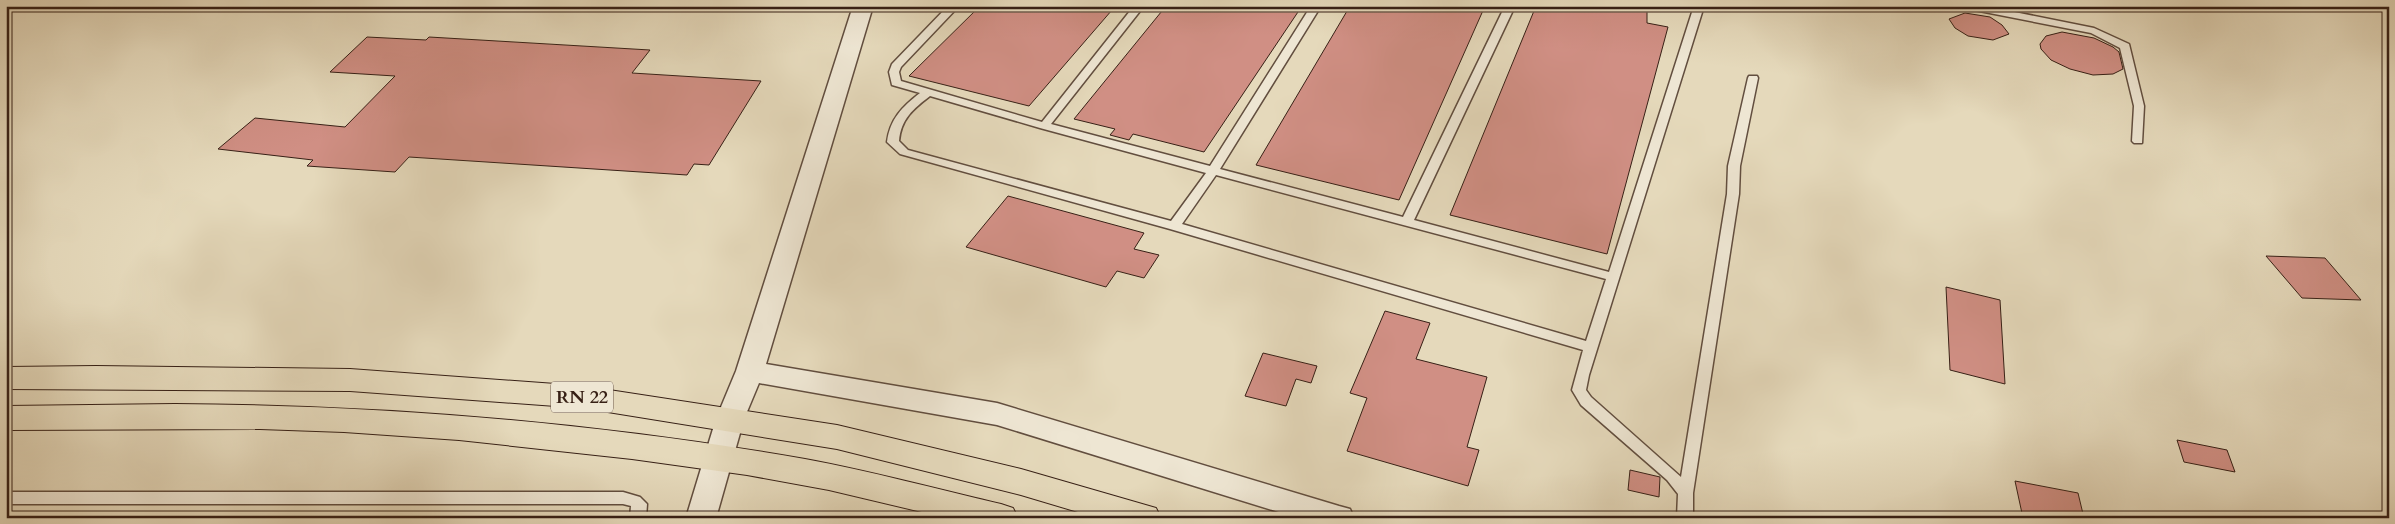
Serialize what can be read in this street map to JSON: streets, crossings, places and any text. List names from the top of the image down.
{
  "streets": {
    "highway": ["RN 22"]
  }
}
